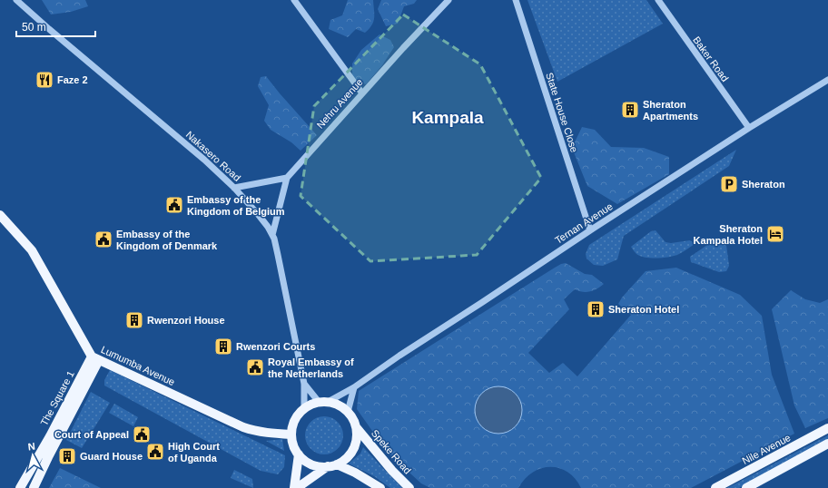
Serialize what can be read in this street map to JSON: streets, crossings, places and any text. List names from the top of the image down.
{
  "streets": {
    "main road": [
      "Lumumba Avenue",
      "The Square 1",
      "Nile Avenue",
      "Speke Road"
    ],
    "street": [
      "Baker Road",
      "Nehru Avenue",
      "State House Close",
      "Nakasero Road",
      "Ternan Avenue"
    ]
  },
  "crossings": [
    ["Baker Road", "Ternan Avenue"],
    ["Nehru Avenue", "Nakasero Road"],
    ["State House Close", "Ternan Avenue"],
    ["Nakasero Road", "Ternan Avenue"],
    ["Nakasero Road", "Lumumba Avenue"],
    ["Nakasero Road", "Speke Road"],
    ["Ternan Avenue", "Lumumba Avenue"],
    ["Ternan Avenue", "Speke Road"],
    ["Lumumba Avenue", "The Square 1"],
    ["Lumumba Avenue", "Speke Road"]
  ],
  "districts": ["Kampala"],
  "places": {
    "restaurant": ["Faze 2"],
    "building": [
      "Sheraton Apartments",
      "Sheraton Hotel",
      "Rwenzori House",
      "Rwenzori Courts",
      "Guard House"
    ],
    "parking": ["Sheraton"],
    "public building": [
      "Embassy of the Kingdom of Belgium",
      "Embassy of the Kingdom of Denmark",
      "Royal Embassy of the Netherlands",
      "Court of Appeal",
      "High Court of Uganda"
    ],
    "hotel": ["Sheraton Kampala Hotel"]
  },
  "scale_bar": "50 m",
  "north": "top"
}
